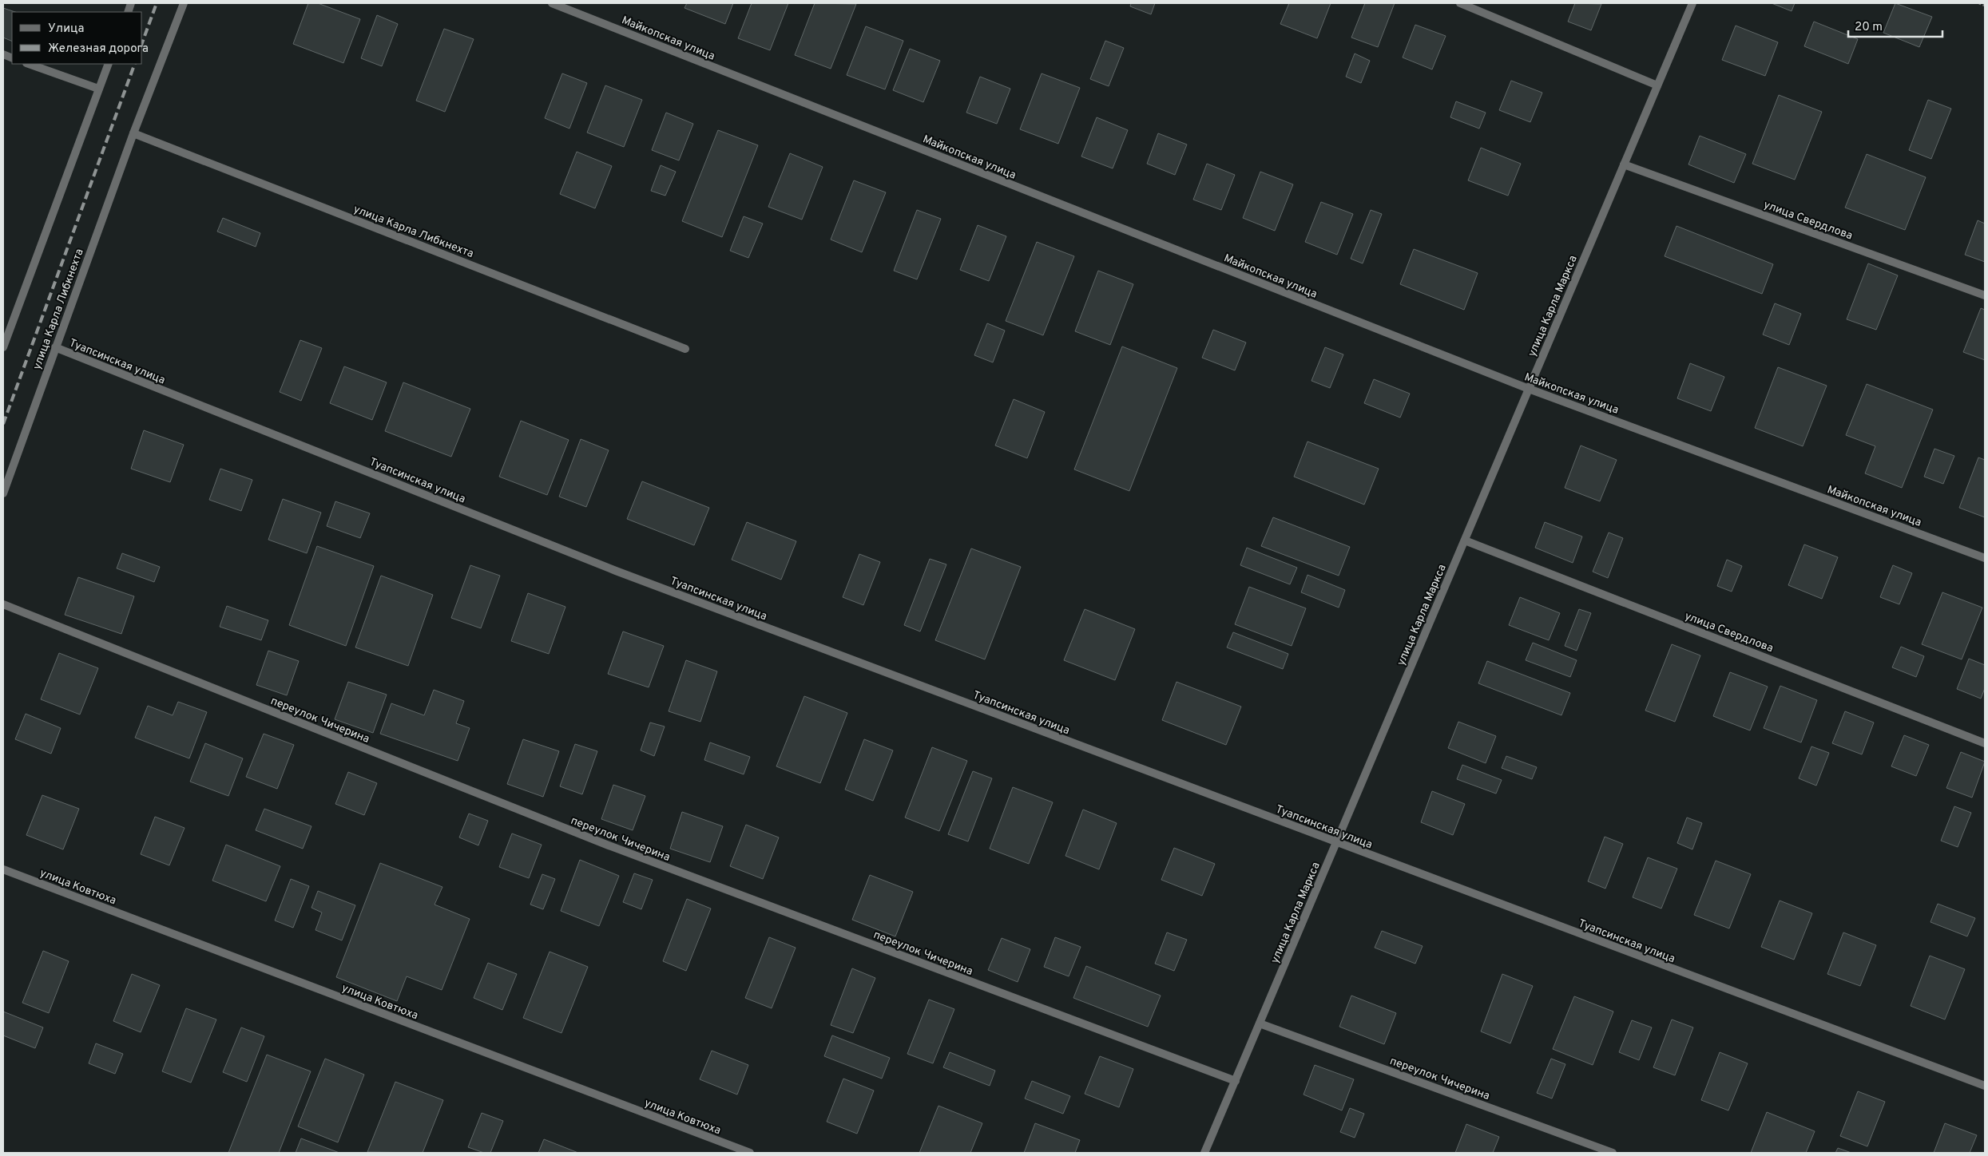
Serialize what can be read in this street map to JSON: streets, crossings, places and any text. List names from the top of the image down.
{
  "streets": {
    "street": [
      "Майкопская улица",
      "улица Свердлова",
      "улица Карла Либкнехта",
      "улица Карла Маркса",
      "Туапсинская улица",
      "переулок Чичерина",
      "улица Ковтюха"
    ]
  },
  "crossings": [
    ["Майкопская улица", "улица Карла Маркса"],
    ["улица Свердлова", "улица Карла Маркса"],
    ["улица Карла Либкнехта", "Туапсинская улица"],
    ["улица Карла Маркса", "Туапсинская улица"],
    ["улица Карла Маркса", "переулок Чичерина"]
  ],
  "legend": ["Улица", "Железная дорога"],
  "scale_bar": "20 m"
}
